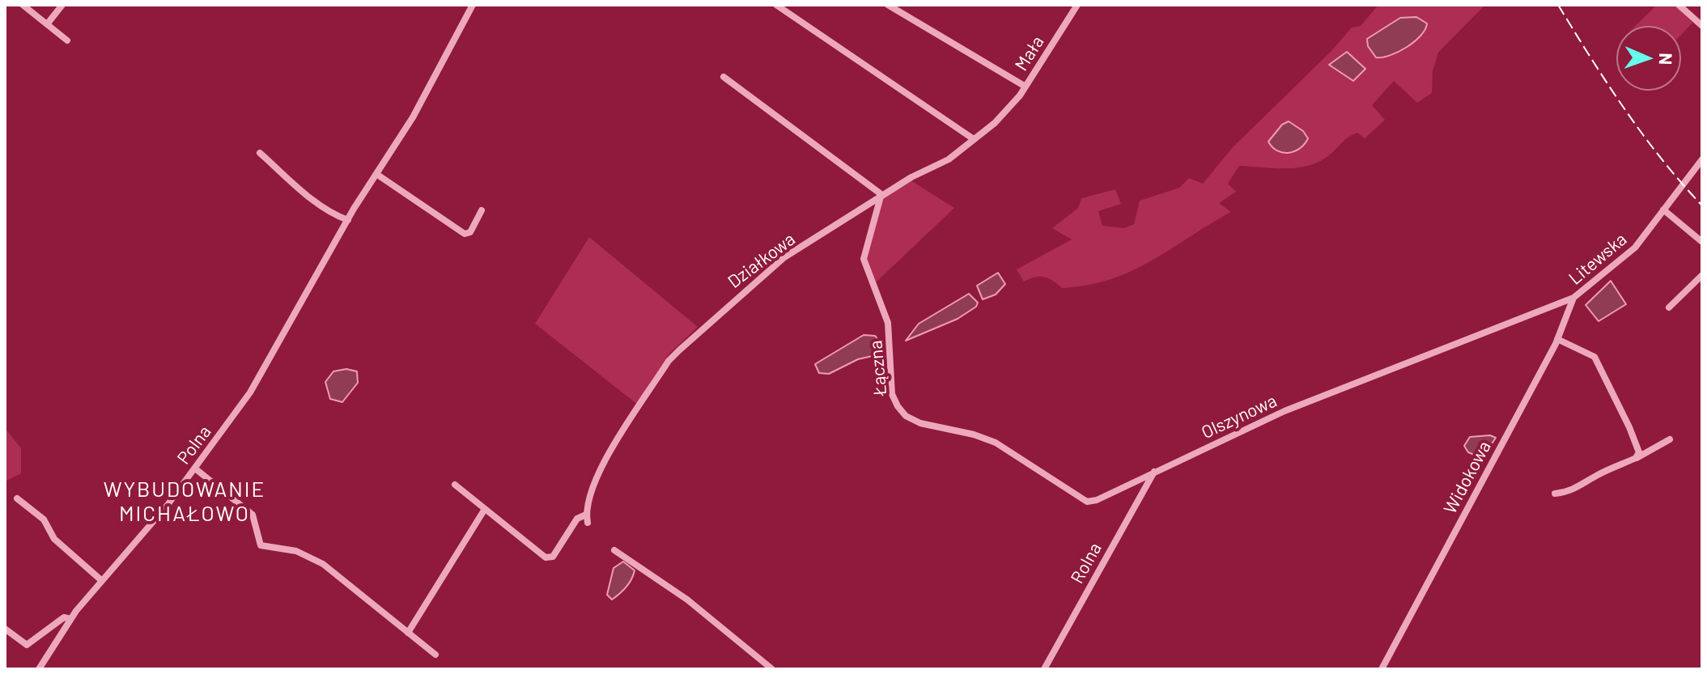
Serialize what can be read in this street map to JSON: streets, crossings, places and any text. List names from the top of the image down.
{
  "streets": {
    "street": [
      "Mała",
      "Litewska",
      "Działkowa",
      "Łączna",
      "Olszynowa",
      "Polna",
      "Widokowa",
      "Rolna"
    ]
  },
  "crossings": [
    ["Mała", "Działkowa"],
    ["Litewska", "Olszynowa"],
    ["Litewska", "Widokowa"],
    ["Działkowa", "Łączna"],
    ["Łączna", "Olszynowa"],
    ["Olszynowa", "Rolna"]
  ],
  "districts": ["WYBUDOWANIE MICHAŁOWO"],
  "north": "right"
}
